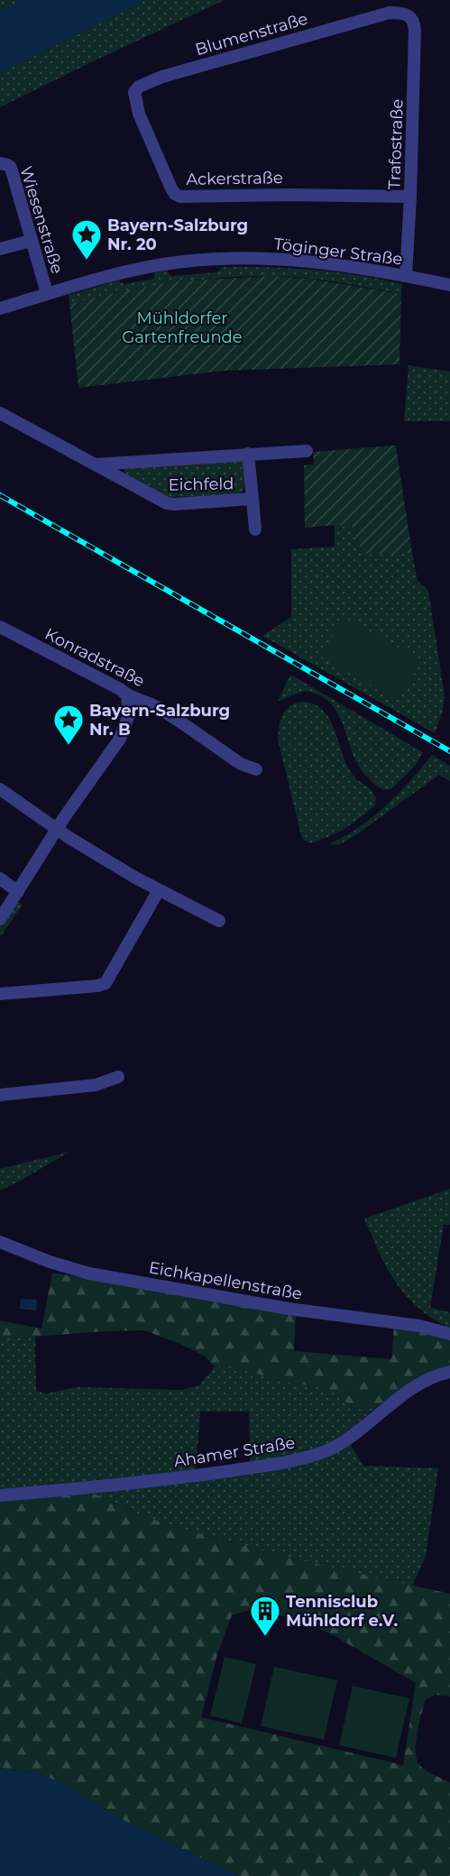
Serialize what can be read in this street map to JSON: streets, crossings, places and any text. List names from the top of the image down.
{
  "streets": {
    "street": [
      "Blumenstraße",
      "Trafostraße",
      "Ackerstraße",
      "Wiesenstraße",
      "Töginger Straße",
      "Eichfeld",
      "Konradstraße",
      "Eichkapellenstraße",
      "Ahamer Straße"
    ]
  },
  "crossings": [
    ["Blumenstraße", "Trafostraße"],
    ["Blumenstraße", "Ackerstraße"],
    ["Trafostraße", "Ackerstraße"],
    ["Trafostraße", "Töginger Straße"],
    ["Wiesenstraße", "Töginger Straße"]
  ],
  "parks": ["Mühldorfer Gartenfreunde"],
  "places": {
    "place": ["Bayern-Salzburg Nr. 20", "Bayern-Salzburg Nr. B"],
    "building": ["Tennisclub Mühldorf e.V."]
  }
}
